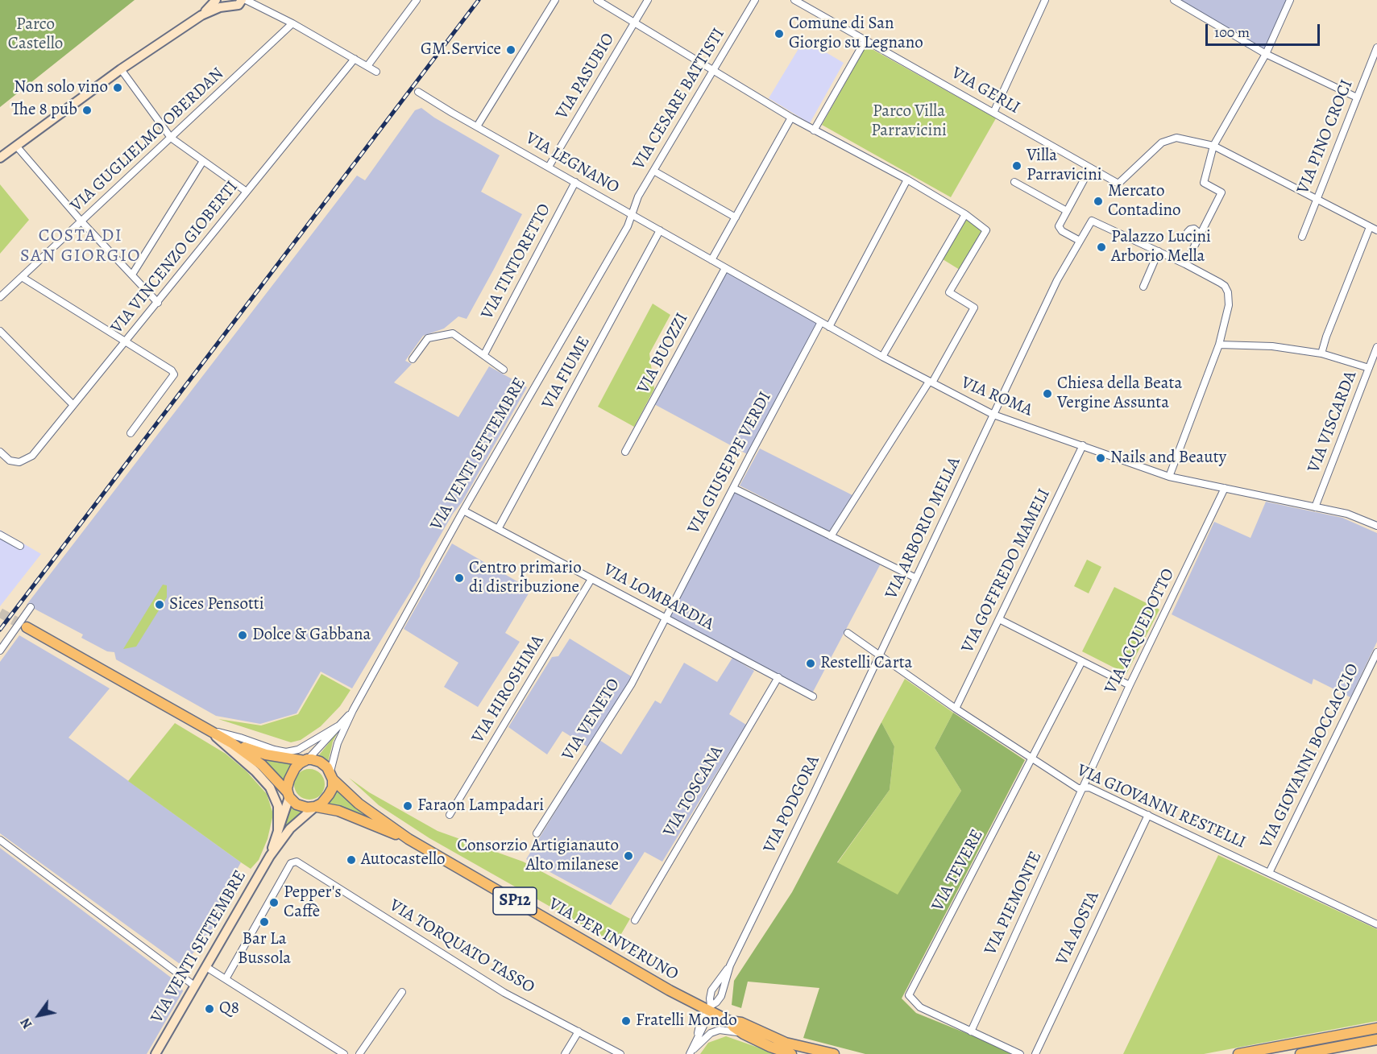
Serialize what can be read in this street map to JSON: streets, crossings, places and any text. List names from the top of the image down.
{
  "streets": {
    "main road": ["SP12", "VIA PER INVERUNO"],
    "street": [
      "VIA PASUBIO",
      "VIA GERLI",
      "VIA CESARE BATTISTI",
      "VIA PINO CROCI",
      "VIA GUGLIELMO OBERDAN",
      "VIA LEGNANO",
      "VIA VINCENZO GIOBERTI",
      "VIA TINTORETTO",
      "VIA BUOZZI",
      "VIA FIUME",
      "VIA ROMA",
      "VIA VISCARDA",
      "VIA VENTI SETTEMBRE",
      "VIA GIUSEPPE VERDI",
      "VIA ARBORIO MELLA",
      "VIA GOFFREDO MAMELI",
      "VIA LOMBARDIA",
      "VIA ACQUEDOTTO",
      "VIA HIROSHIMA",
      "VIA VENETO",
      "VIA GIOVANNI BOCCACCIO",
      "VIA TOSCANA",
      "VIA PODGORA",
      "VIA GIOVANNI RESTELLI",
      "VIA TEVERE",
      "VIA PIEMONTE",
      "VIA AOSTA",
      "VIA TORQUATO TASSO"
    ]
  },
  "crossings": [
    ["VIA PASUBIO", "VIA LEGNANO"],
    ["VIA CESARE BATTISTI", "VIA LEGNANO"],
    ["VIA CESARE BATTISTI", "VIA VENTI SETTEMBRE"],
    ["VIA LEGNANO", "VIA TINTORETTO"],
    ["VIA LEGNANO", "VIA FIUME"],
    ["VIA LEGNANO", "VIA ROMA"],
    ["VIA LEGNANO", "VIA VENTI SETTEMBRE"],
    ["VIA BUOZZI", "VIA ROMA"],
    ["VIA FIUME", "VIA LOMBARDIA"],
    ["VIA ROMA", "VIA VISCARDA"],
    ["VIA ROMA", "VIA GIUSEPPE VERDI"],
    ["VIA ROMA", "VIA ARBORIO MELLA"],
    ["VIA ROMA", "VIA GOFFREDO MAMELI"],
    ["VIA ROMA", "VIA ACQUEDOTTO"],
    ["VIA VENTI SETTEMBRE", "VIA LOMBARDIA"],
    ["VIA VENTI SETTEMBRE", "VIA PER INVERUNO"],
    ["VIA GIUSEPPE VERDI", "VIA LOMBARDIA"],
    ["VIA GIUSEPPE VERDI", "VIA VENETO"],
    ["VIA ARBORIO MELLA", "VIA PODGORA"],
    ["VIA ARBORIO MELLA", "VIA GIOVANNI RESTELLI"],
    ["VIA GOFFREDO MAMELI", "VIA GIOVANNI RESTELLI"],
    ["VIA LOMBARDIA", "VIA HIROSHIMA"],
    ["VIA LOMBARDIA", "VIA VENETO"],
    ["VIA LOMBARDIA", "VIA TOSCANA"],
    ["VIA ACQUEDOTTO", "VIA GIOVANNI RESTELLI"],
    ["VIA ACQUEDOTTO", "VIA PIEMONTE"],
    ["VIA GIOVANNI BOCCACCIO", "VIA GIOVANNI RESTELLI"],
    ["VIA PODGORA", "VIA GIOVANNI RESTELLI"],
    ["VIA PODGORA", "VIA PER INVERUNO"],
    ["VIA GIOVANNI RESTELLI", "VIA TEVERE"],
    ["VIA GIOVANNI RESTELLI", "VIA PIEMONTE"],
    ["VIA GIOVANNI RESTELLI", "VIA AOSTA"],
    ["VIA TEVERE", "VIA PIEMONTE"]
  ],
  "districts": ["COSTA DI SAN GIORGIO"],
  "parks": ["Parco Castello", "Parco Villa Parravicini"],
  "places": [
    "Comune di San Giorgio su Legnano",
    "GM.Service",
    "Non solo vino",
    "The 8 pub",
    "Villa Parravicini",
    "Mercato Contadino",
    "Palazzo Lucini Arborio Mella",
    "Chiesa della Beata Vergine Assunta",
    "Nails and Beauty",
    "Centro primario di distribuzione",
    "Sices Pensotti",
    "Dolce & Gabbana",
    "Restelli Carta",
    "Faraon Lampadari",
    "Consorzio Artigianauto Alto milanese",
    "Autocastello",
    "Pepper's Caffè",
    "Bar La Bussola",
    "Q8",
    "Fratelli Mondo"
  ],
  "scale_bar": "100 m",
  "north": "bottom left"
}
